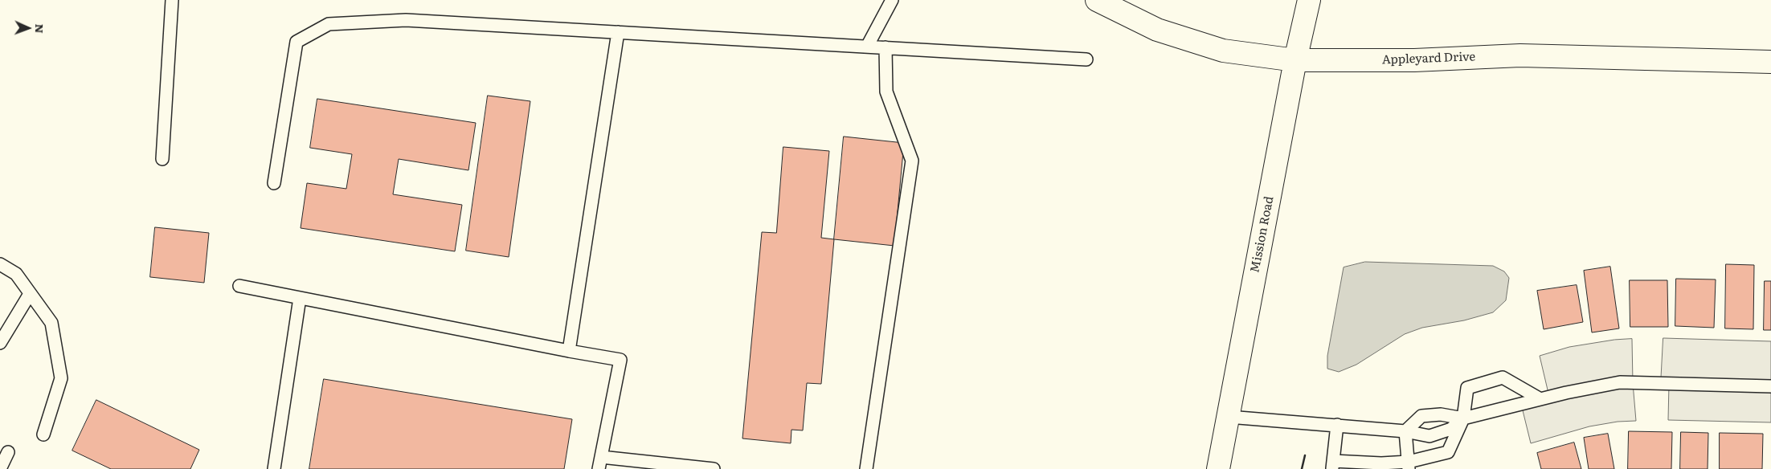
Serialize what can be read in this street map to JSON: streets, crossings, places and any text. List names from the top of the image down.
{
  "streets": {
    "street": ["Appleyard Drive", "Mission Road"]
  },
  "crossings": [
    ["Appleyard Drive", "Mission Road"]
  ],
  "north": "right"
}
